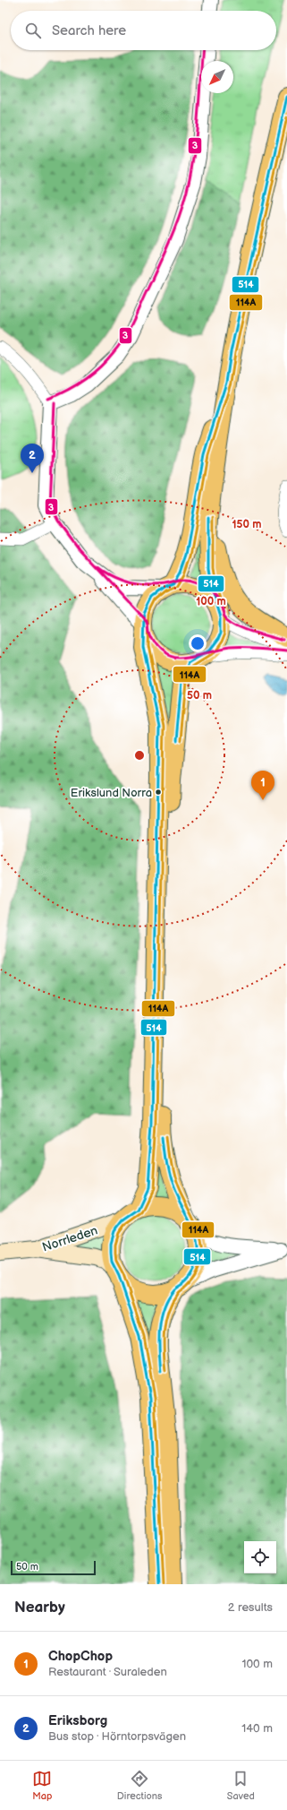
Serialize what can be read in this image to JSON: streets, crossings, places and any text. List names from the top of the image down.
{
  "streets": {
    "main road": ["Norrleden"]
  },
  "places": ["Erikslund Norra"],
  "lines": ["transit line 3", "transit line 514", "transit line 114A"],
  "scale_bar": "50 m",
  "north": "bottom left",
  "page": {
    "search": "Search here",
    "pins": ["2", "1"],
    "scale": "50 m",
    "heading": ["Nearby", "2 results"],
    "list": [
      {
        "mark": "1",
        "name": "ChopChop",
        "note": "Restaurant · Suraleden",
        "value": "100 m"
      },
      {
        "mark": "2",
        "name": "Eriksborg",
        "note": "Bus stop · Hörntorpsvägen",
        "value": "140 m"
      }
    ],
    "nav": ["Map", "Directions", "Saved"]
  },
  "rings": ["150 m", "100 m", "50 m"]
}
